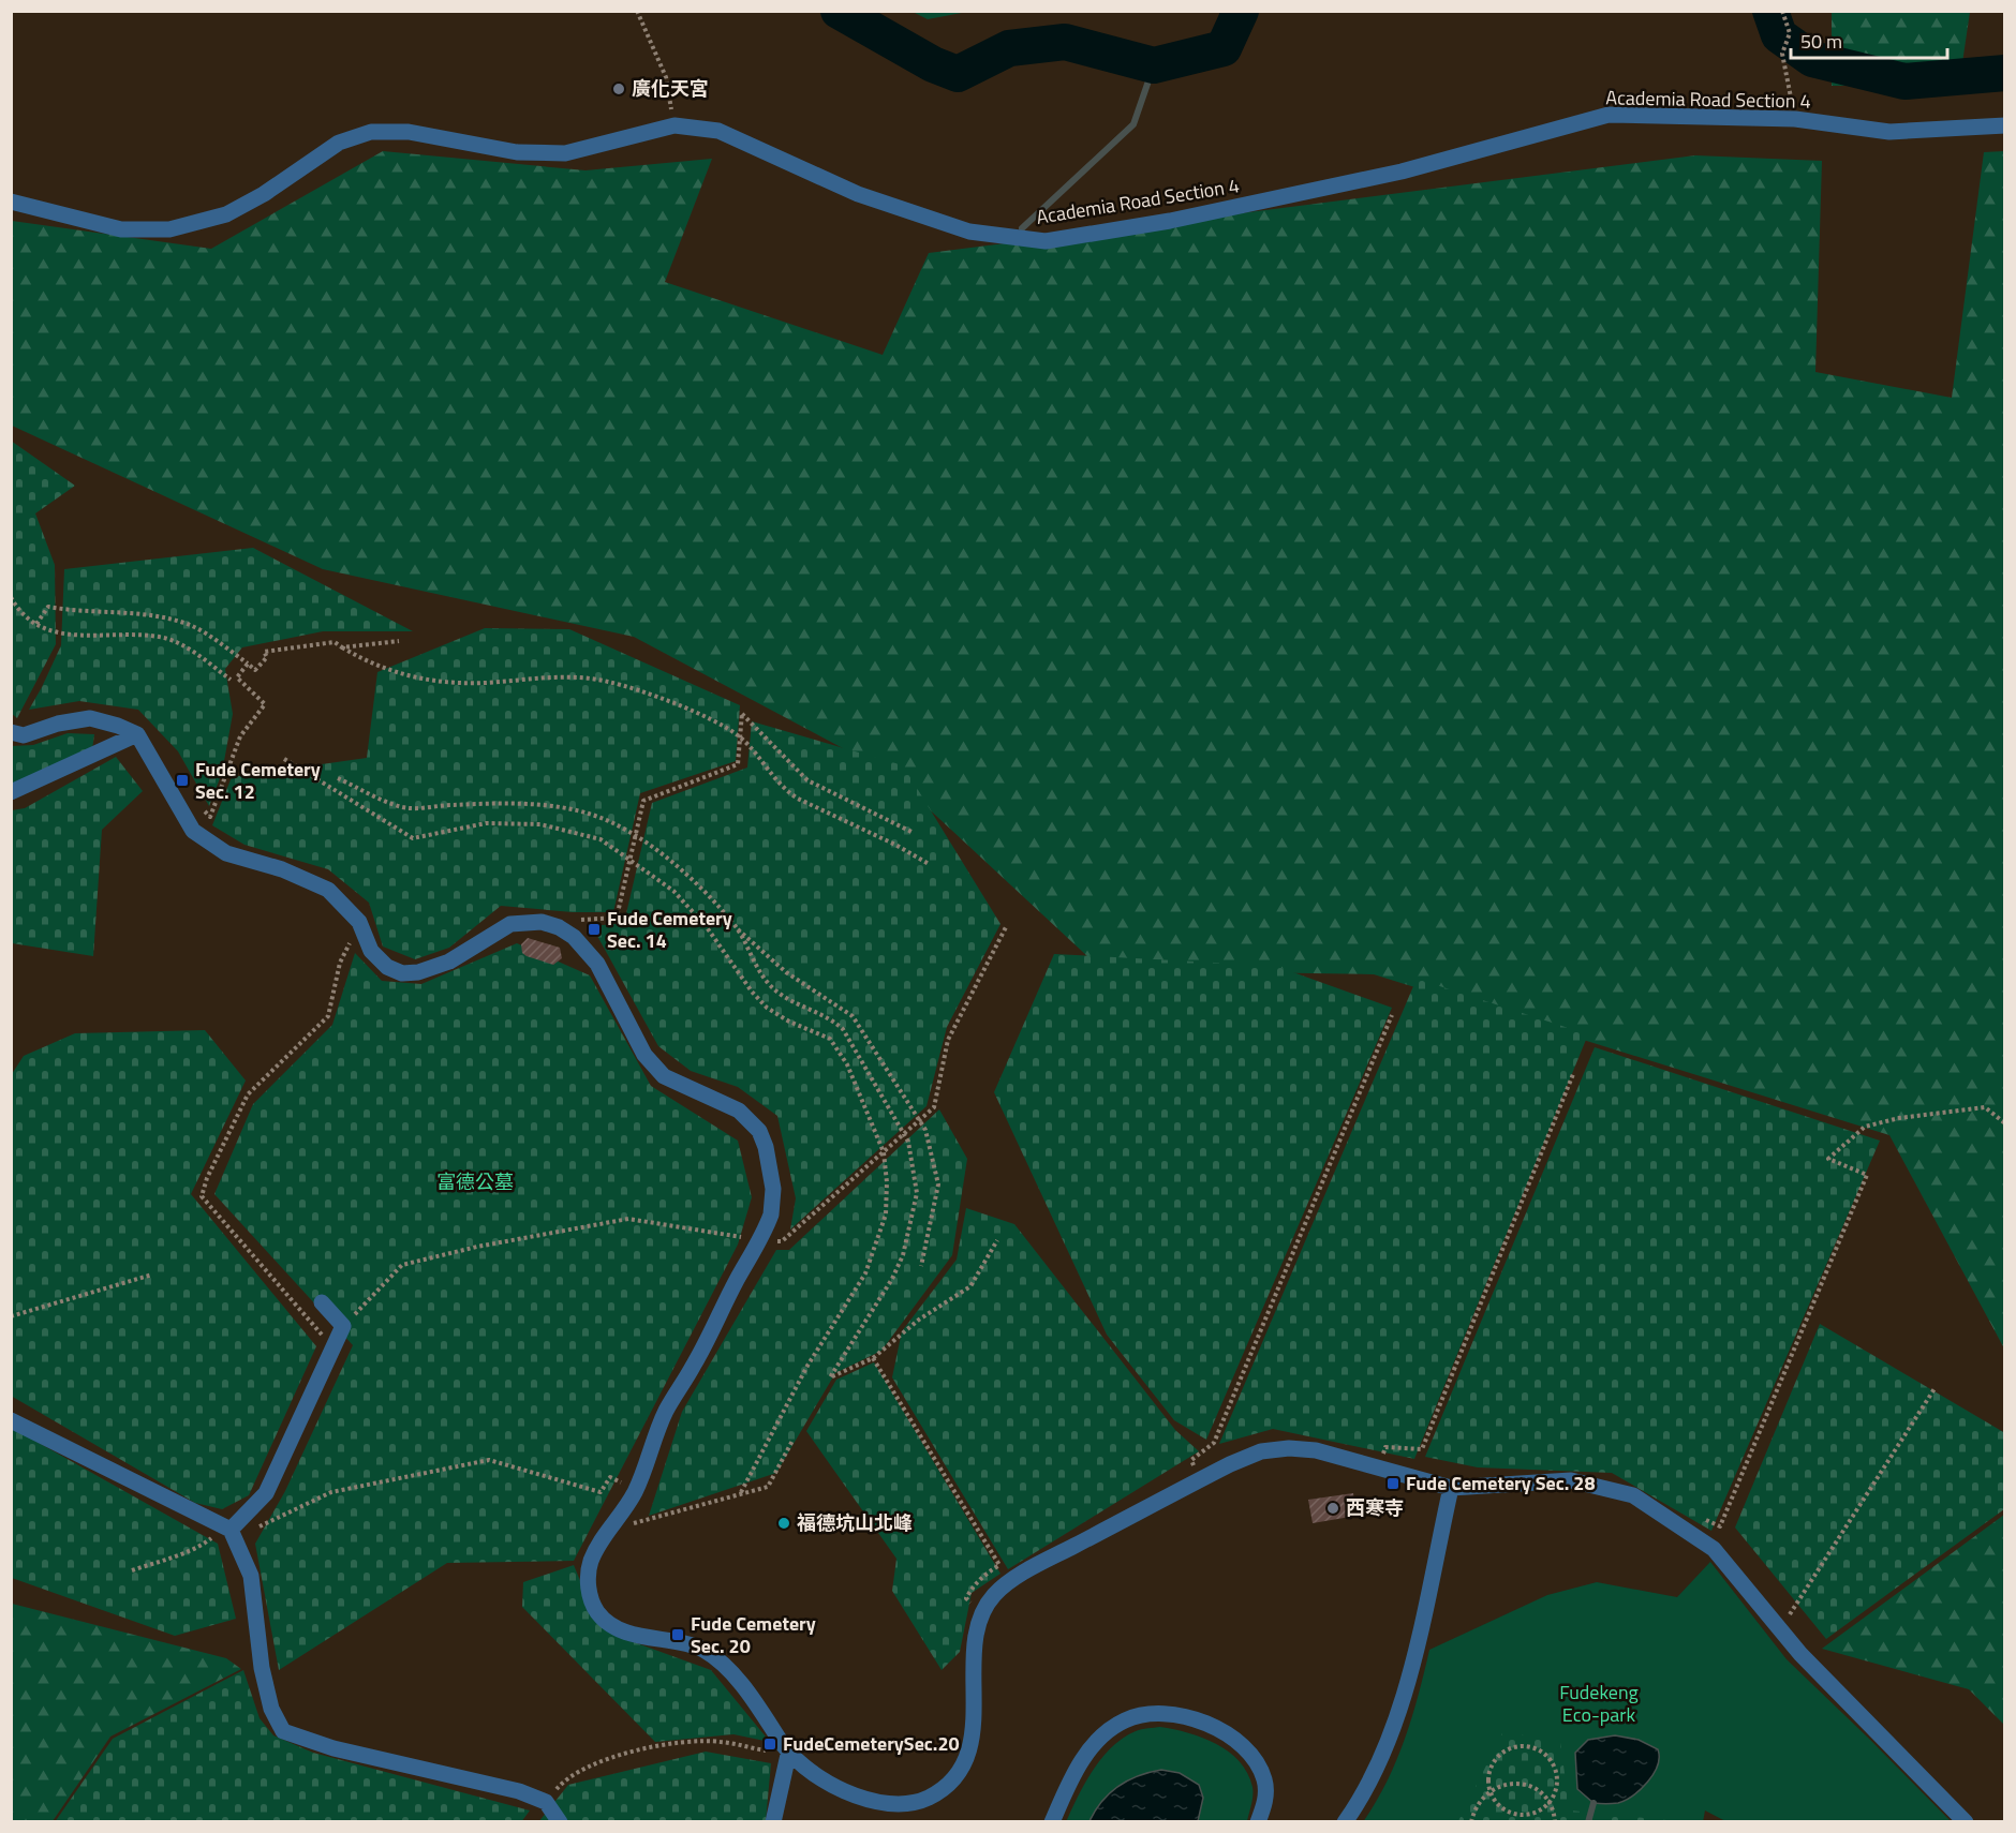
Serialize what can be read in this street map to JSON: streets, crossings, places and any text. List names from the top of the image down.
{
  "streets": {
    "street": ["Academia Road Section 4"]
  },
  "parks": ["富德公墓", "Fudekeng Eco-park"],
  "places": {
    "other": ["廣化天宮", "西寒寺", "福德坑山北峰"],
    "transit": [
      "Fude Cemetery Sec. 12",
      "Fude Cemetery Sec. 14",
      "Fude Cemetery Sec. 28",
      "Fude Cemetery Sec. 20",
      "FudeCemeterySec.20"
    ]
  },
  "scale_bar": "50 m"
}
